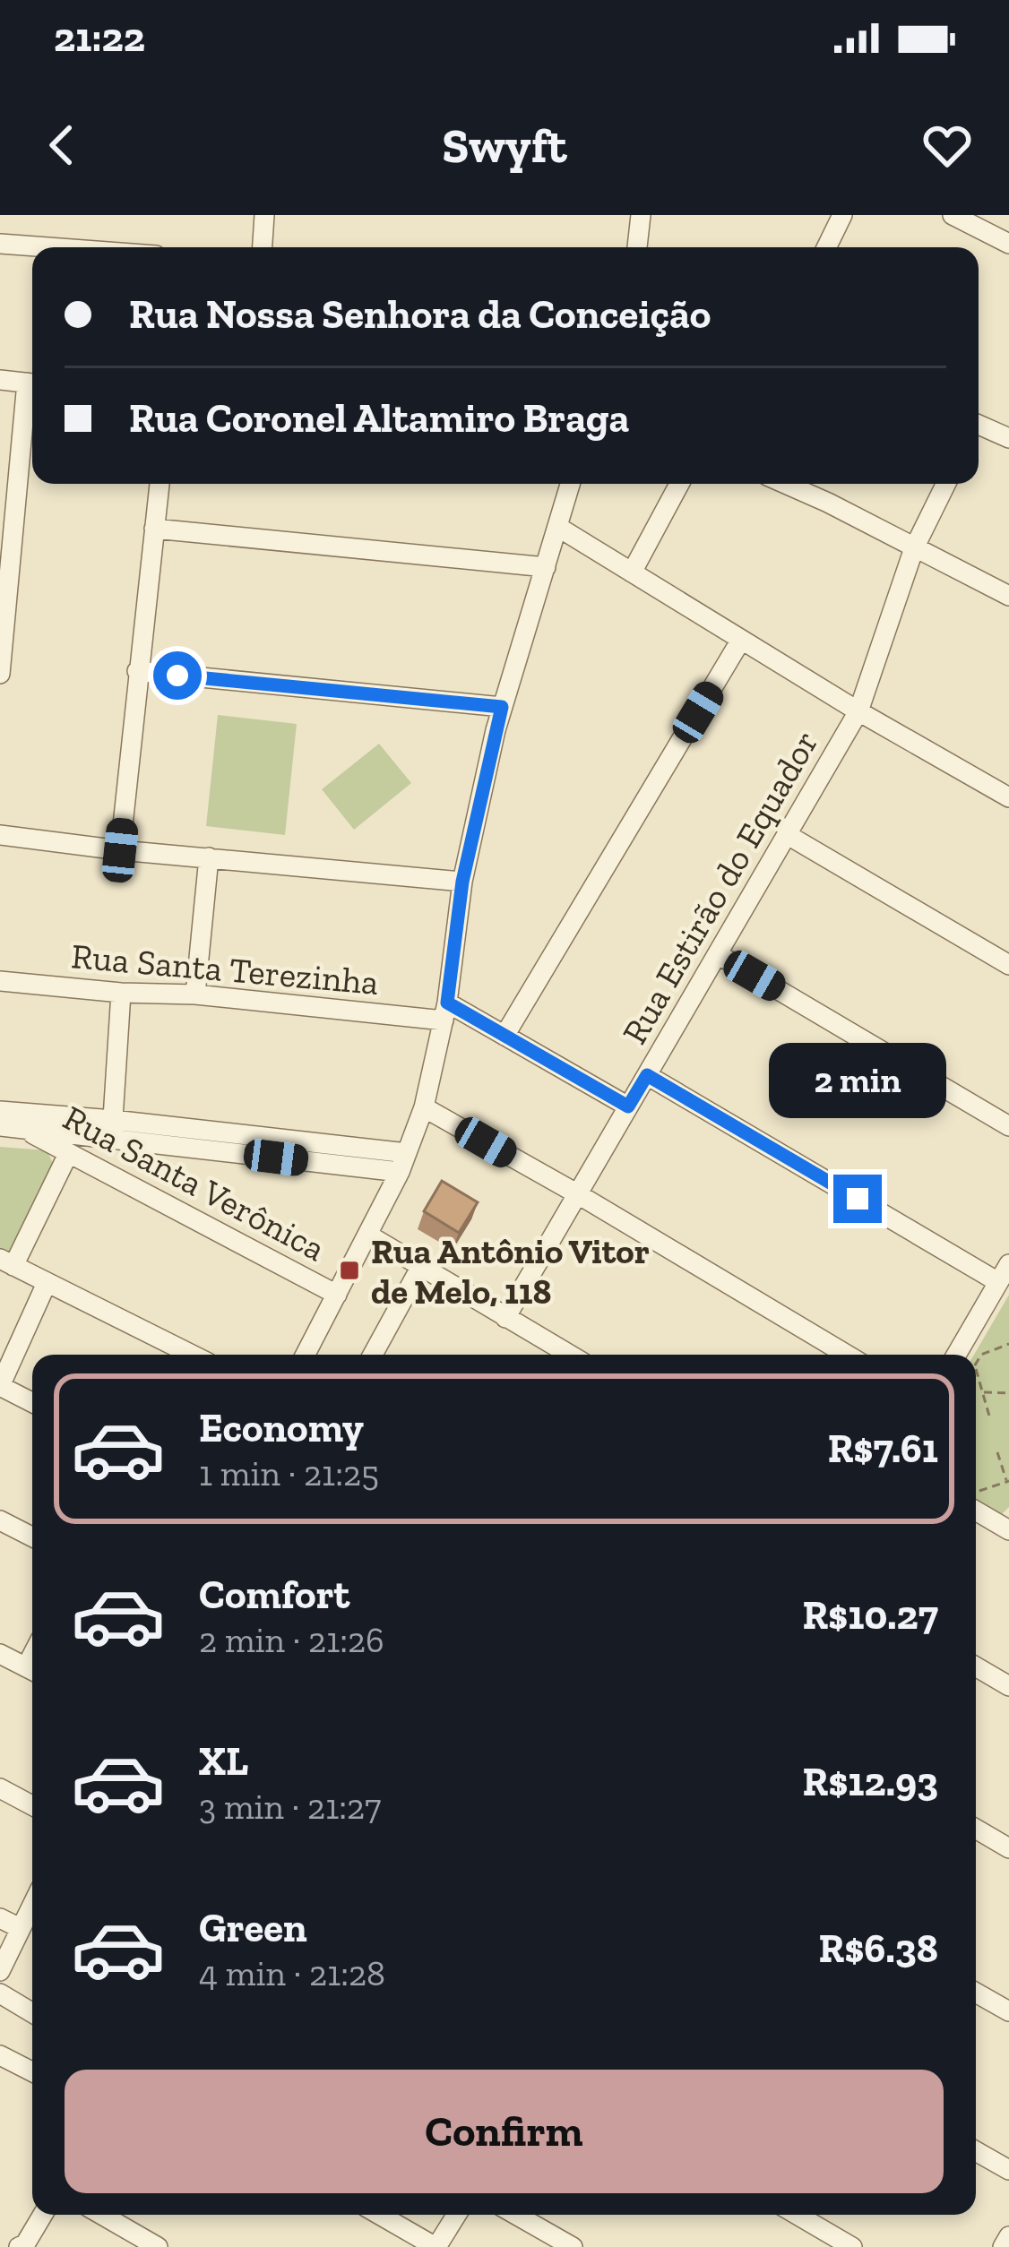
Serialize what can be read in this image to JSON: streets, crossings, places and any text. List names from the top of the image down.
{
  "streets": {
    "street": ["Rua Estirão do Equador", "Rua Santa Terezinha", "Rua Santa Verônica"]
  },
  "places": {
    "transit": ["Rua Antônio Vitor de Melo, 118"]
  },
  "page": {
    "status": "21:22",
    "header": "Swyft",
    "banner": ["Rua Nossa Senhora da Conceição", "Rua Coronel Altamiro Braga"],
    "bubble": "2 min",
    "list": [
      {
        "name": "Economy",
        "note": "1 min · 21:25",
        "value": "R$7.61"
      },
      {
        "name": "Comfort",
        "note": "2 min · 21:26",
        "value": "R$10.27"
      },
      {
        "name": "XL",
        "note": "3 min · 21:27",
        "value": "R$12.93"
      },
      {
        "name": "Green",
        "note": "4 min · 21:28",
        "value": "R$6.38"
      }
    ],
    "buttons": "Confirm"
  }
}
